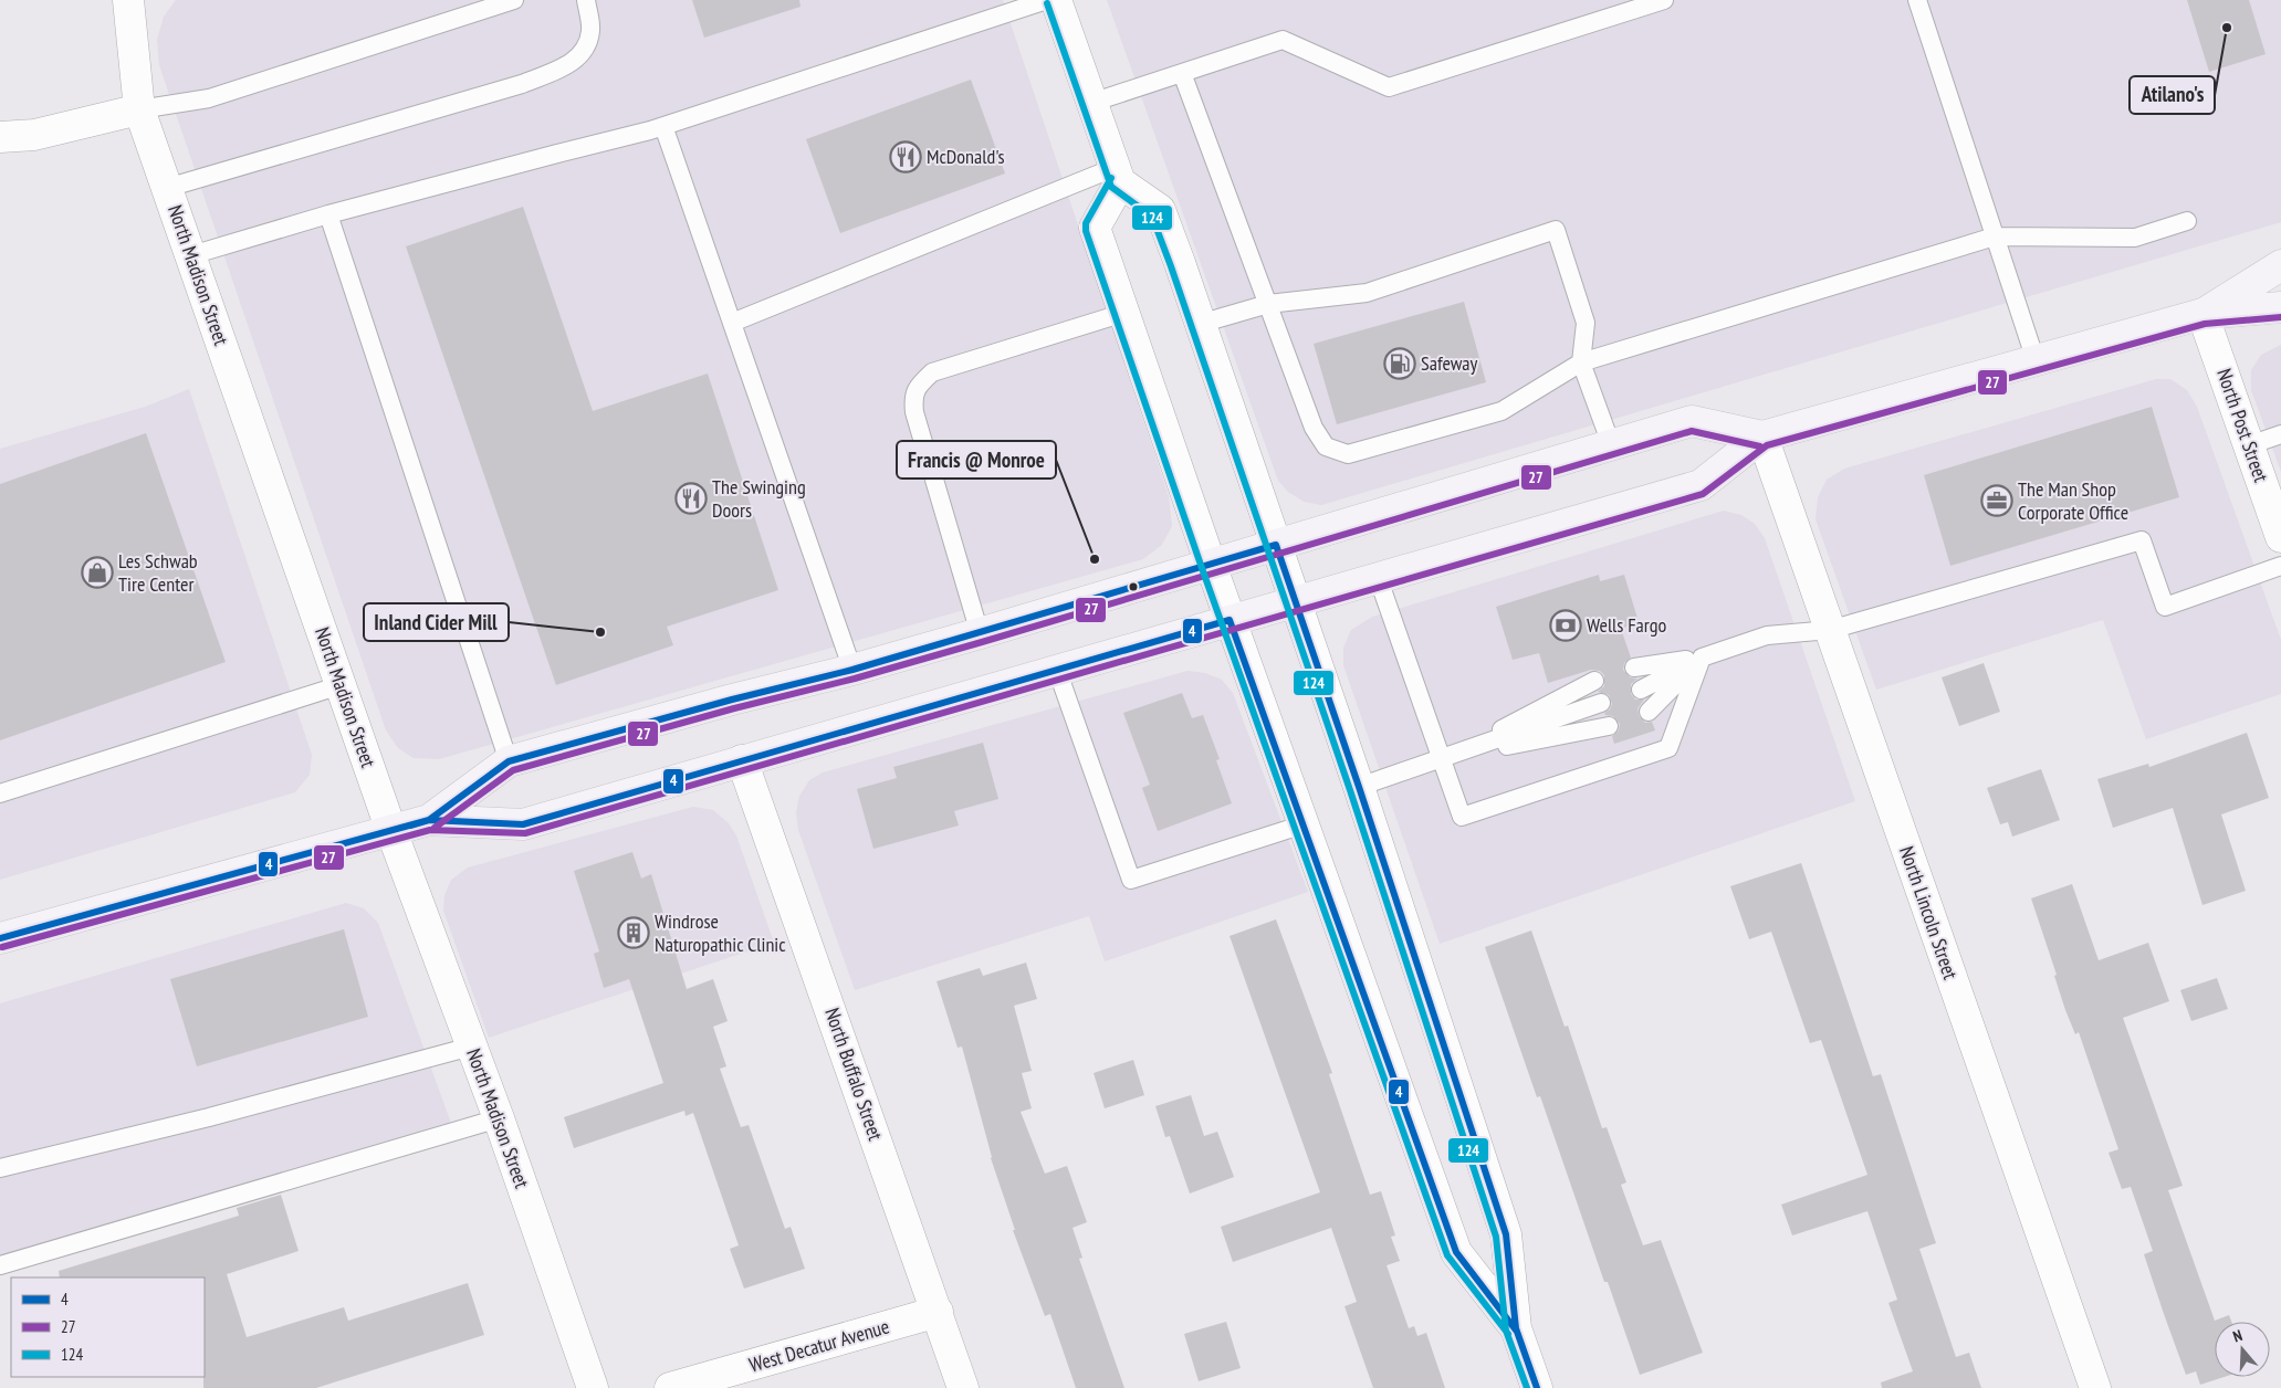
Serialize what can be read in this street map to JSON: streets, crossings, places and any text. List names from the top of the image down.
{
  "streets": {
    "street": [
      "North Madison Street",
      "North Post Street",
      "North Lincoln Street",
      "North Buffalo Street",
      "West Decatur Avenue"
    ]
  },
  "crossings": [
    ["North Buffalo Street", "West Decatur Avenue"]
  ],
  "places": {
    "other": ["Atilano's", "Francis @ Monroe", "Inland Cider Mill"],
    "restaurant": ["McDonald's", "The Swinging Doors"],
    "fuel station": ["Safeway"],
    "office": ["The Man Shop Corporate Office"],
    "shop": ["Les Schwab Tire Center"],
    "bank": ["Wells Fargo"],
    "building": ["Windrose Naturopathic Clinic"]
  },
  "lines": ["transit line 124", "transit line 27", "transit line 4"],
  "legend": ["4", "27", "124"],
  "north": "top"
}
